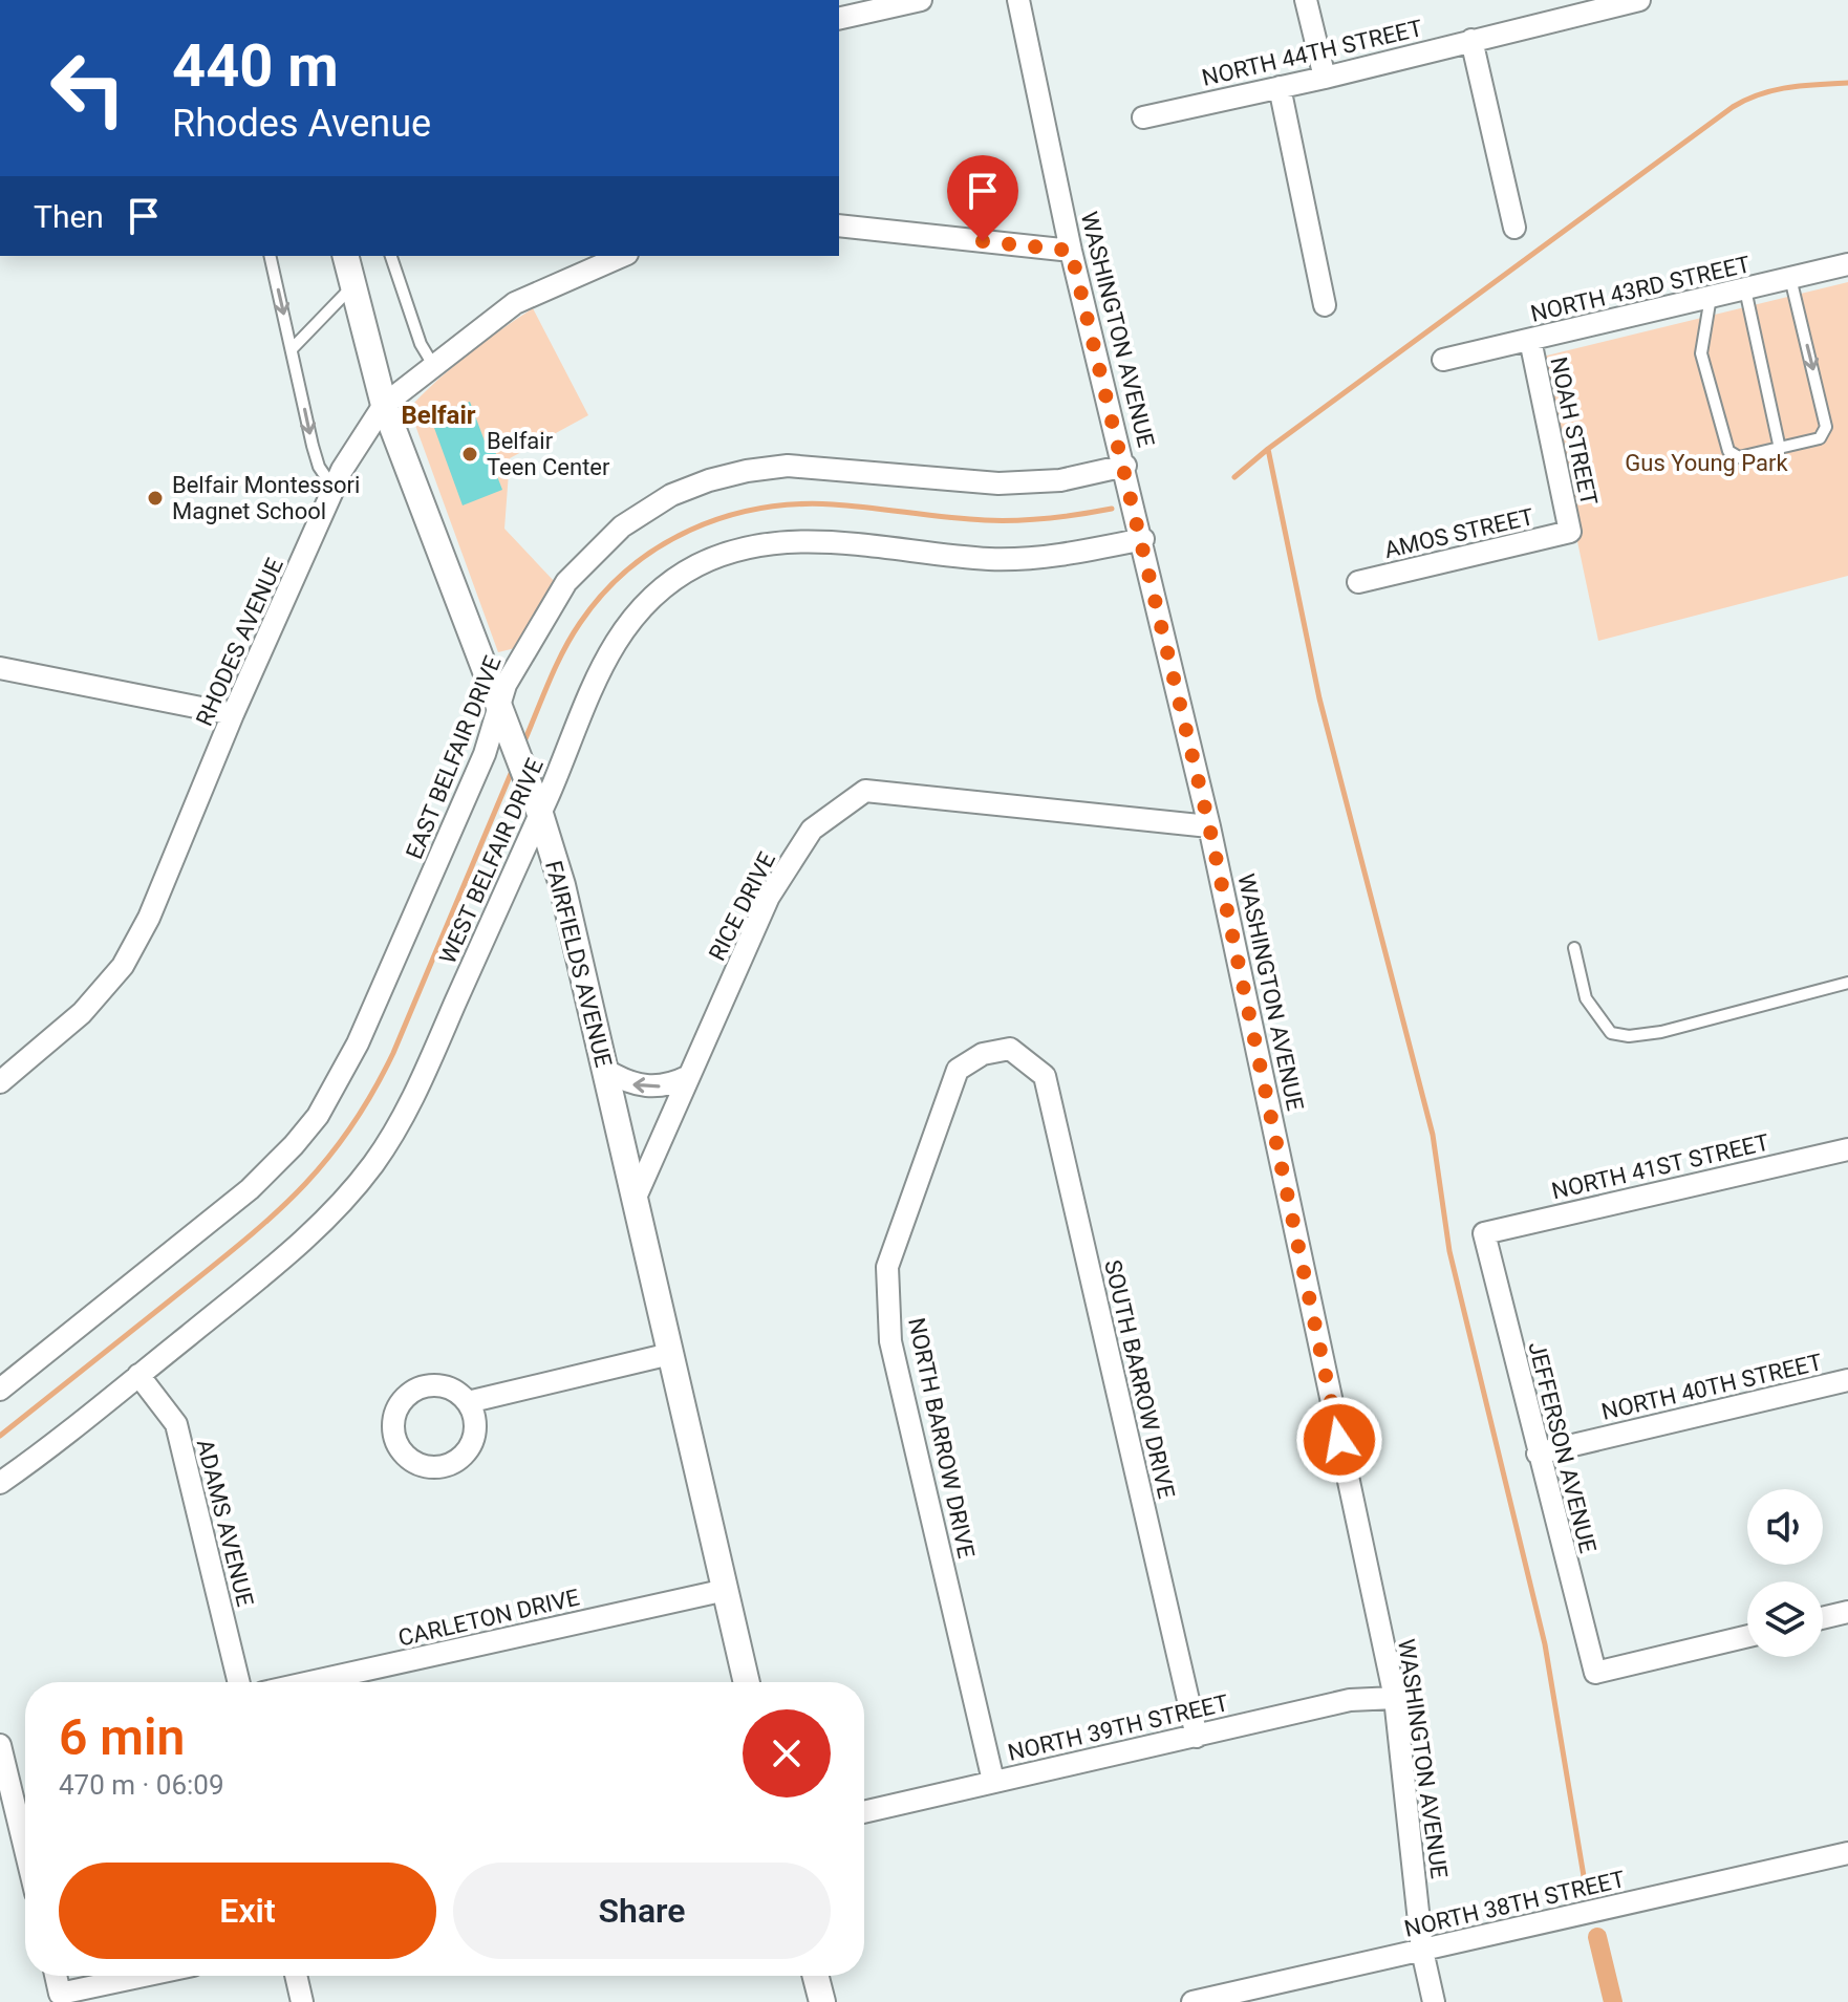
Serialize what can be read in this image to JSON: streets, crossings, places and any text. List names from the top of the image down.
{
  "streets": {
    "street": [
      "NORTH 44TH STREET",
      "NORTH 43RD STREET",
      "WASHINGTON AVENUE",
      "NOAH STREET",
      "AMOS STREET",
      "RHODES AVENUE",
      "EAST BELFAIR DRIVE",
      "WEST BELFAIR DRIVE",
      "RICE DRIVE",
      "FAIRFIELDS AVENUE",
      "NORTH 41ST STREET",
      "SOUTH BARROW DRIVE",
      "NORTH 40TH STREET",
      "NORTH BARROW DRIVE",
      "JEFFERSON AVENUE",
      "ADAMS AVENUE",
      "CARLETON DRIVE",
      "NORTH 39TH STREET",
      "NORTH 38TH STREET"
    ]
  },
  "crossings": [
    ["NORTH 43RD STREET", "NOAH STREET"],
    ["WASHINGTON AVENUE", "EAST BELFAIR DRIVE"],
    ["WASHINGTON AVENUE", "WEST BELFAIR DRIVE"],
    ["WASHINGTON AVENUE", "RICE DRIVE"],
    ["WASHINGTON AVENUE", "NORTH 39TH STREET"],
    ["WASHINGTON AVENUE", "NORTH 38TH STREET"],
    ["NOAH STREET", "AMOS STREET"],
    ["RHODES AVENUE", "FAIRFIELDS AVENUE"],
    ["EAST BELFAIR DRIVE", "FAIRFIELDS AVENUE"],
    ["WEST BELFAIR DRIVE", "FAIRFIELDS AVENUE"],
    ["WEST BELFAIR DRIVE", "ADAMS AVENUE"],
    ["RICE DRIVE", "FAIRFIELDS AVENUE"],
    ["FAIRFIELDS AVENUE", "CARLETON DRIVE"],
    ["NORTH 41ST STREET", "JEFFERSON AVENUE"],
    ["SOUTH BARROW DRIVE", "NORTH BARROW DRIVE"],
    ["SOUTH BARROW DRIVE", "NORTH 39TH STREET"],
    ["NORTH 40TH STREET", "JEFFERSON AVENUE"],
    ["NORTH BARROW DRIVE", "NORTH 39TH STREET"]
  ],
  "districts": ["Belfair"],
  "parks": ["Gus Young Park"],
  "places": ["Belfair Teen Center", "Belfair Montessori Magnet School"],
  "page": {
    "turn": ["440 m", "Rhodes Avenue"],
    "then": "Then",
    "heading": ["6 min", "470 m · 06:09"],
    "buttons": ["Exit", "Share"]
  }
}
